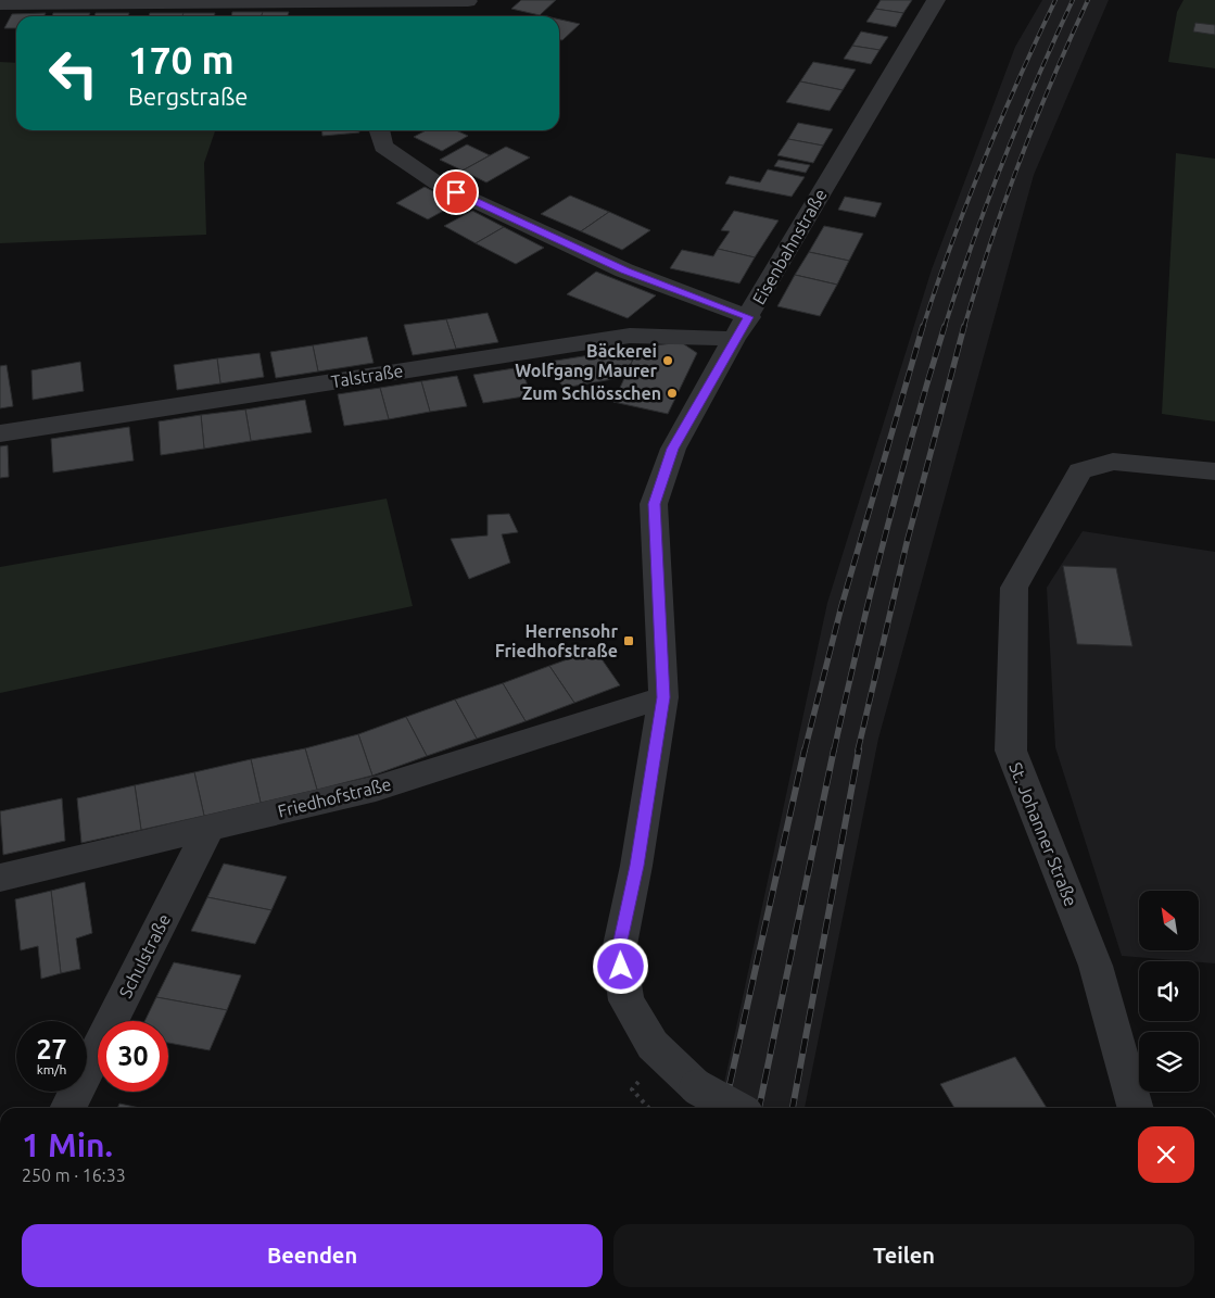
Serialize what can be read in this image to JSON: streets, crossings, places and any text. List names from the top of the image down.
{
  "streets": {
    "street": [
      "Eisenbahnstraße",
      "Talstraße",
      "Friedhofstraße",
      "St. Johanner Straße",
      "Schulstraße"
    ]
  },
  "crossings": [
    ["Eisenbahnstraße", "Talstraße"],
    ["Eisenbahnstraße", "Friedhofstraße"],
    ["Friedhofstraße", "Schulstraße"]
  ],
  "places": {
    "other": ["Bäckerei Wolfgang Maurer", "Zum Schlösschen"],
    "transit": ["Herrensohr Friedhofstraße"]
  },
  "north": "top left",
  "page": {
    "turn": ["170 m", "Bergstraße"],
    "speed": "27 km/h",
    "limit": "30",
    "heading": ["1 Min.", "250 m · 16:33"],
    "buttons": ["Beenden", "Teilen"]
  }
}
